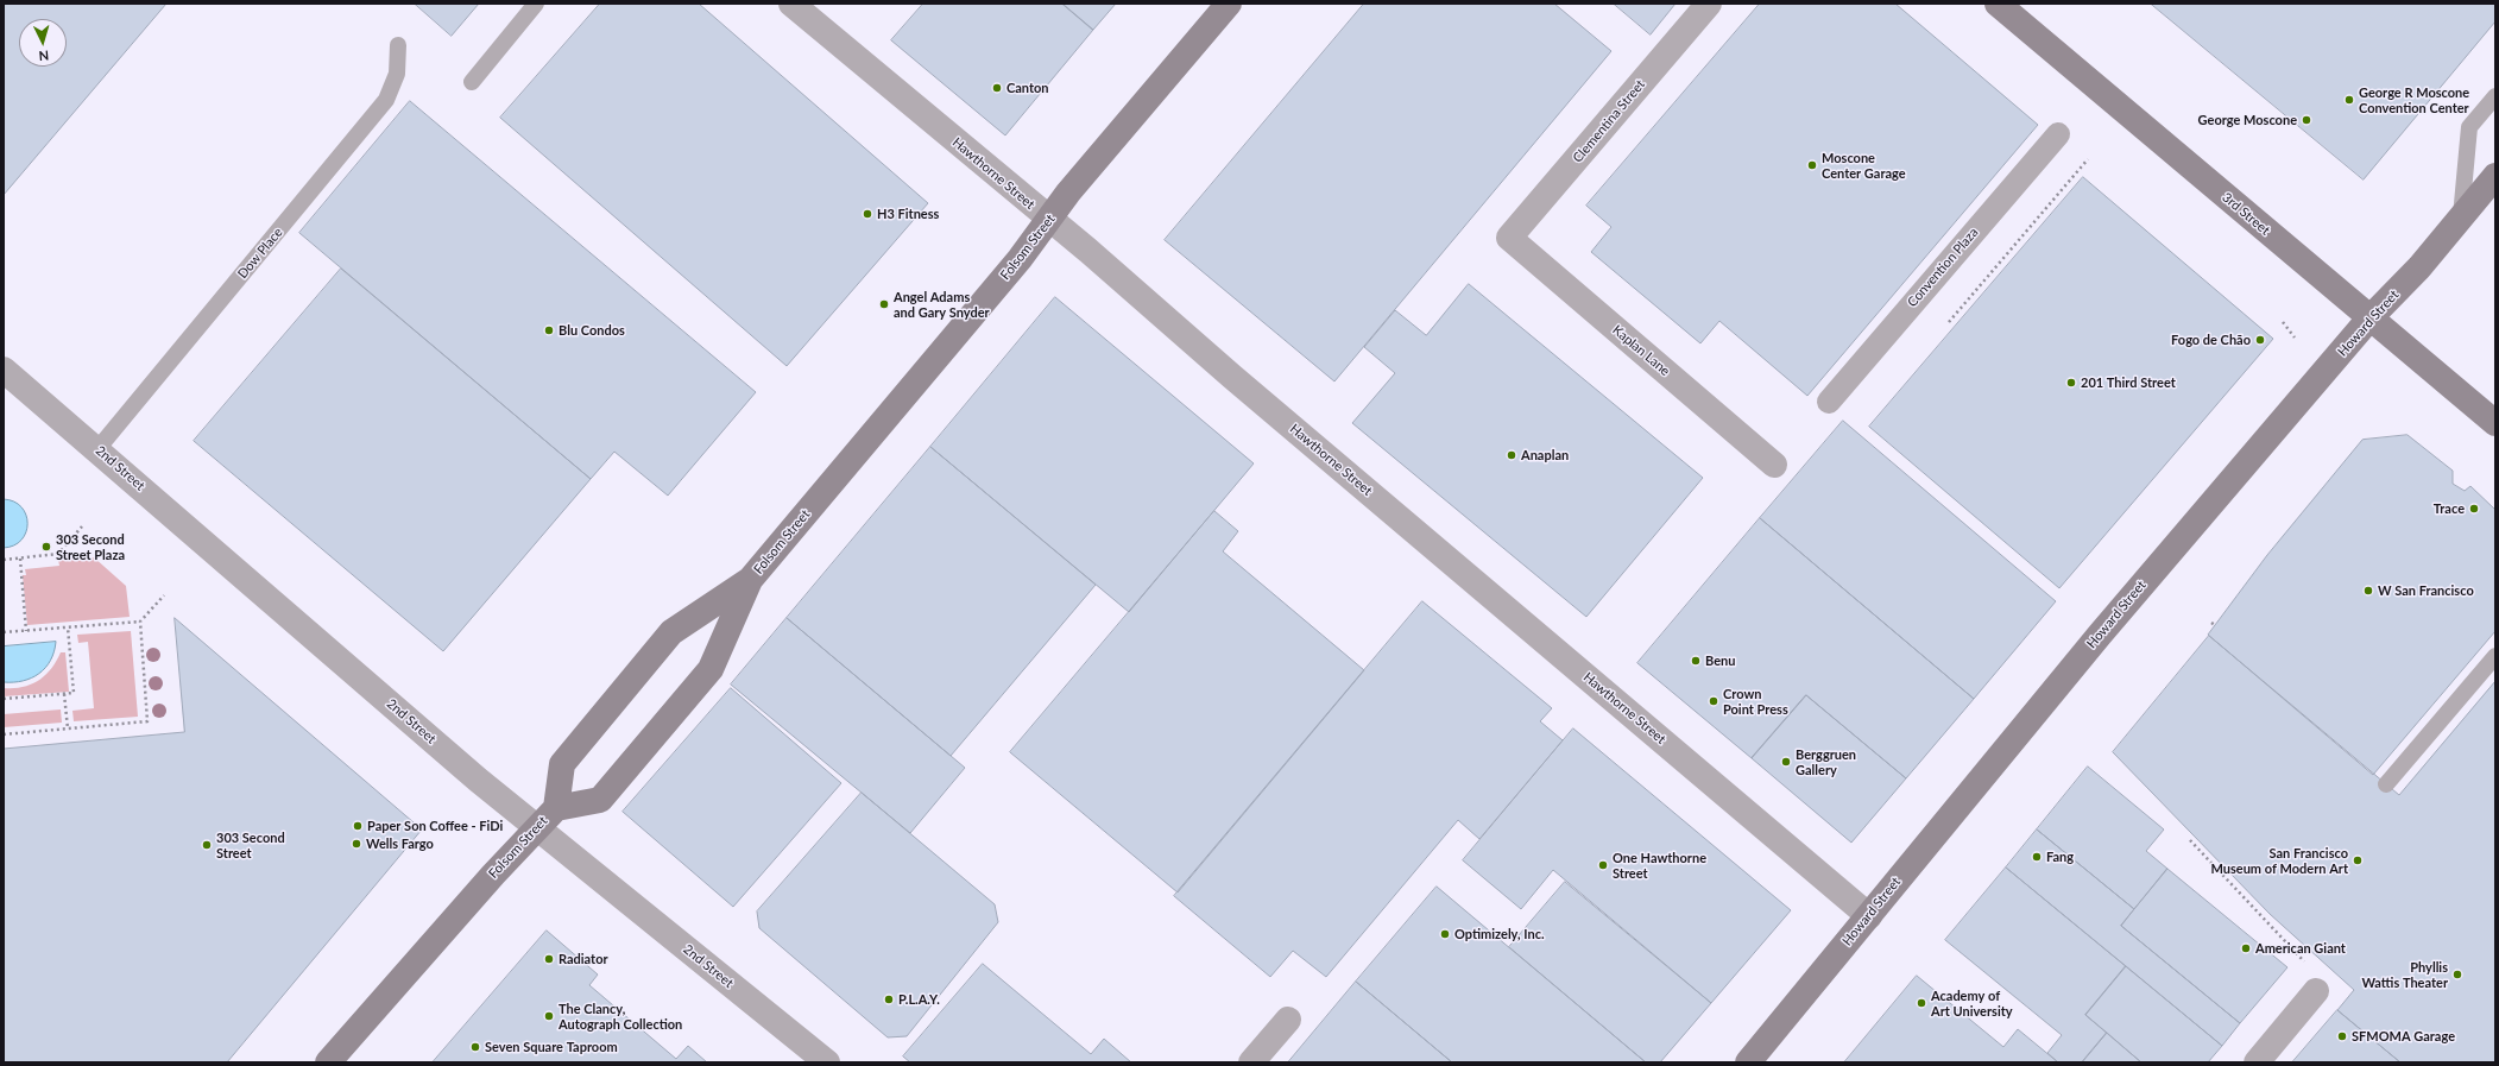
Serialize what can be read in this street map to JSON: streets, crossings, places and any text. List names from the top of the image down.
{
  "streets": {
    "main road": ["3rd Street", "Folsom Street", "Howard Street"],
    "street": [
      "Clementina Street",
      "Hawthorne Street",
      "Convention Plaza",
      "Kaplan Lane",
      "2nd Street"
    ],
    "lane": ["Dow Place"]
  },
  "crossings": [
    ["Clementina Street", "Kaplan Lane"],
    ["Hawthorne Street", "Folsom Street"],
    ["Hawthorne Street", "Howard Street"],
    ["3rd Street", "Howard Street"],
    ["Folsom Street", "2nd Street"],
    ["Dow Place", "2nd Street"]
  ],
  "places": [
    "Canton",
    "George R Moscone Convention Center",
    "George Moscone",
    "Moscone Center Garage",
    "H3 Fitness",
    "Angel Adams and Gary Snyder",
    "Blu Condos",
    "Fogo de Chão",
    "201 Third Street",
    "Anaplan",
    "Trace",
    "303 Second Street Plaza",
    "W San Francisco",
    "Benu",
    "Crown Point Press",
    "Berggruen Gallery",
    "Paper Son Coffee - FiDi",
    "Wells Fargo",
    "303 Second Street",
    "Fang",
    "San Francisco Museum of Modern Art",
    "One Hawthorne Street",
    "Optimizely, Inc.",
    "American Giant",
    "Radiator",
    "Phyllis Wattis Theater",
    "P.L.A.Y.",
    "Academy of Art University",
    "The Clancy, Autograph Collection",
    "SFMOMA Garage",
    "Seven Square Taproom"
  ],
  "north": "bottom"
}
